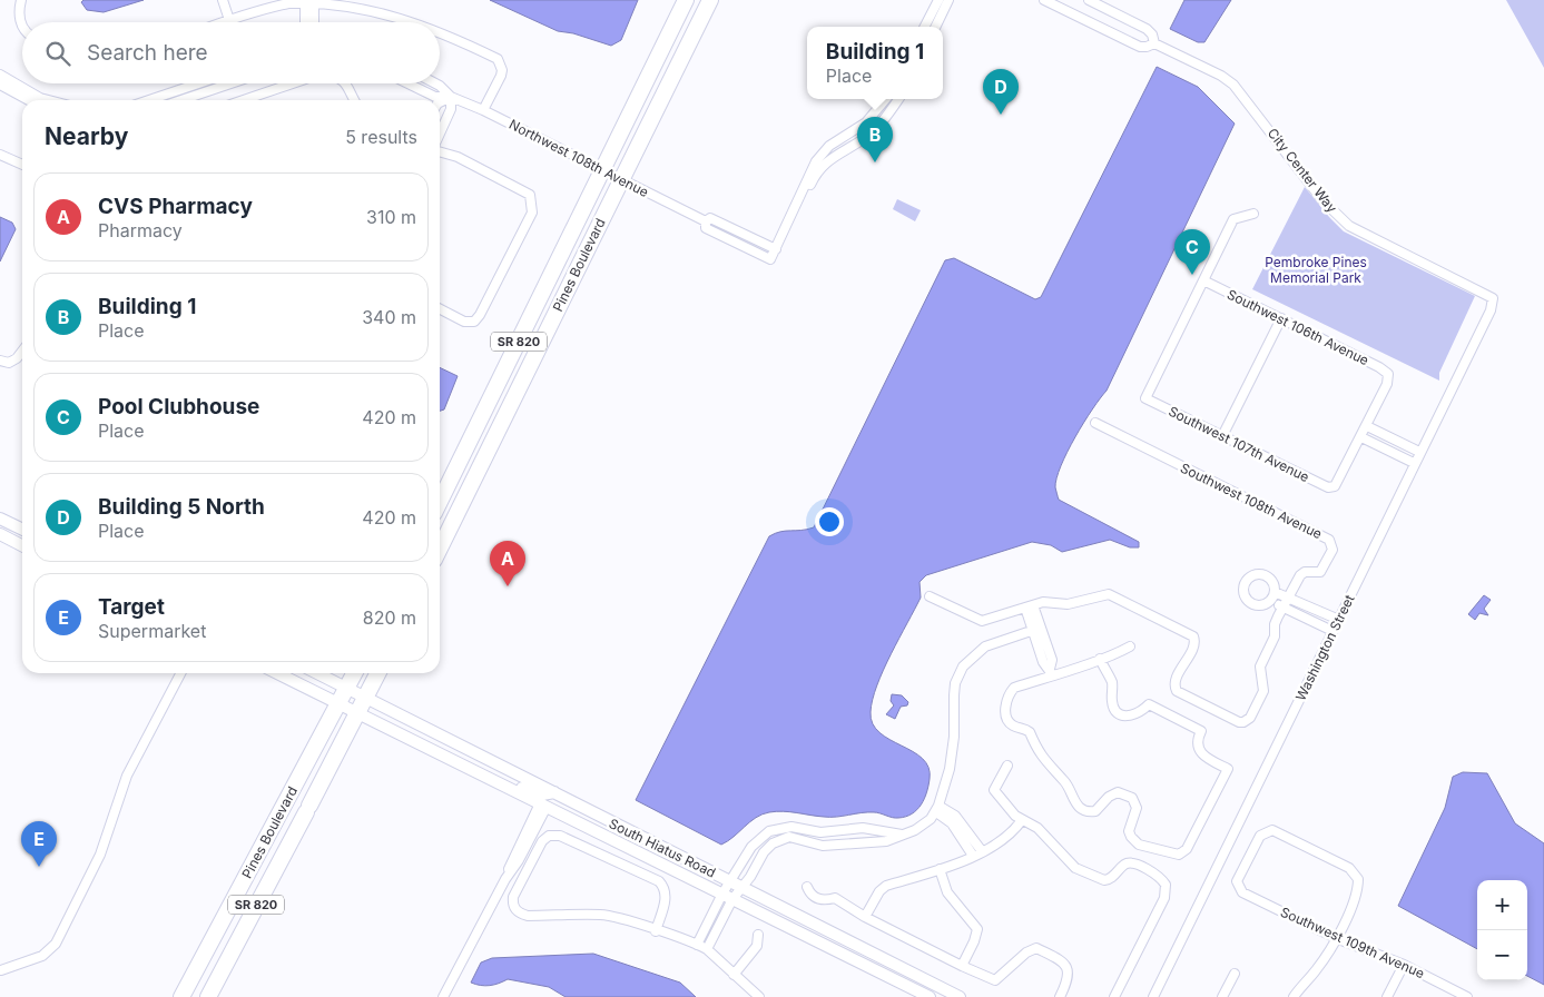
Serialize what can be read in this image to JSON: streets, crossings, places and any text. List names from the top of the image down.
{
  "streets": {
    "highway": ["Pines Boulevard", "SR 820"],
    "main road": ["South Hiatus Road"],
    "street": [
      "Northwest 108th Avenue",
      "City Center Way",
      "Southwest 106th Avenue",
      "Southwest 107th Avenue",
      "Southwest 108th Avenue",
      "Washington Street",
      "Southwest 109th Avenue"
    ]
  },
  "crossings": [
    ["Northwest 108th Avenue", "Pines Boulevard"],
    ["City Center Way", "Washington Street"],
    ["Pines Boulevard", "South Hiatus Road"],
    ["Southwest 106th Avenue", "Southwest 107th Avenue"]
  ],
  "parks": ["Pembroke Pines Memorial Park"],
  "page": {
    "search": "Search here",
    "popup": ["Building 1", "Place"],
    "pins": [
      "D",
      "B",
      "C",
      "A",
      "E"
    ],
    "heading": ["Nearby", "5 results"],
    "list": [
      {
        "mark": "A",
        "name": "CVS Pharmacy",
        "note": "Pharmacy",
        "value": "310 m"
      },
      {
        "mark": "B",
        "name": "Building 1",
        "note": "Place",
        "value": "340 m"
      },
      {
        "mark": "C",
        "name": "Pool Clubhouse",
        "note": "Place",
        "value": "420 m"
      },
      {
        "mark": "D",
        "name": "Building 5 North",
        "note": "Place",
        "value": "420 m"
      },
      {
        "mark": "E",
        "name": "Target",
        "note": "Supermarket",
        "value": "820 m"
      }
    ],
    "map_buttons": ["+", "−"]
  }
}
